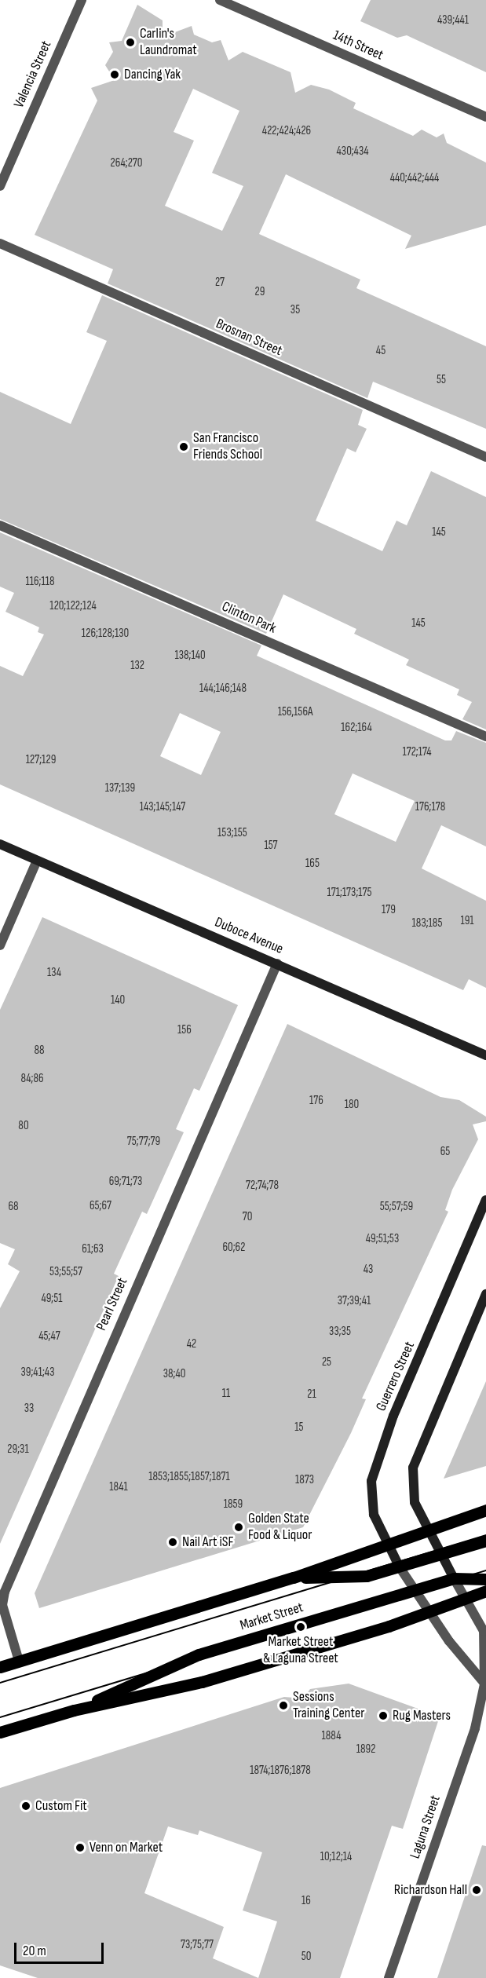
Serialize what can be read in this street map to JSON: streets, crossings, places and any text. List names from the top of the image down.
{
  "streets": {
    "main road": ["Duboce Avenue", "Guerrero Street", "Market Street"],
    "street": [
      "14th Street",
      "Valencia Street",
      "Brosnan Street",
      "Clinton Park",
      "Pearl Street",
      "Laguna Street"
    ]
  },
  "crossings": [
    ["Duboce Avenue", "Pearl Street"],
    ["Market Street", "Laguna Street"]
  ],
  "places": [
    "Carlin's Laundromat",
    "Dancing Yak",
    "San Francisco Friends School",
    "Golden State Food & Liquor",
    "Nail Art iSF",
    "Market Street & Laguna Street",
    "Sessions Training Center",
    "Rug Masters",
    "Custom Fit",
    "Venn on Market",
    "Richardson Hall"
  ],
  "house_numbers": [
    "439;441",
    "422;424;426",
    "430;434",
    "264;270",
    "440;442;444",
    "27",
    "29",
    "35",
    "45",
    "55",
    "145",
    "116;118",
    "120;122;124",
    "145",
    "126;128;130",
    "138;140",
    "132",
    "144;146;148",
    "156,156A",
    "162;164",
    "172;174",
    "127;129",
    "137;139",
    "143;145;147",
    "176;178",
    "153;155",
    "157",
    "165",
    "171;173;175",
    "179",
    "191",
    "183;185",
    "134",
    "140",
    "156",
    "88",
    "84;86",
    "176",
    "180",
    "80",
    "75;77;79",
    "65",
    "69;71;73",
    "72;74;78",
    "65;67",
    "68",
    "55;57;59",
    "70",
    "49;51;53",
    "60;62",
    "61;63",
    "43",
    "53;55;57",
    "49;51",
    "37;39;41",
    "33;35",
    "45;47",
    "42",
    "25",
    "39;41;43",
    "38;40",
    "11",
    "21",
    "33",
    "15",
    "29;31",
    "1853;1855;1857;1871",
    "1873",
    "1841",
    "1859",
    "1884",
    "1892",
    "1874;1876;1878",
    "10;12;14",
    "16",
    "73;75;77",
    "50"
  ],
  "scale_bar": "20 m"
}
